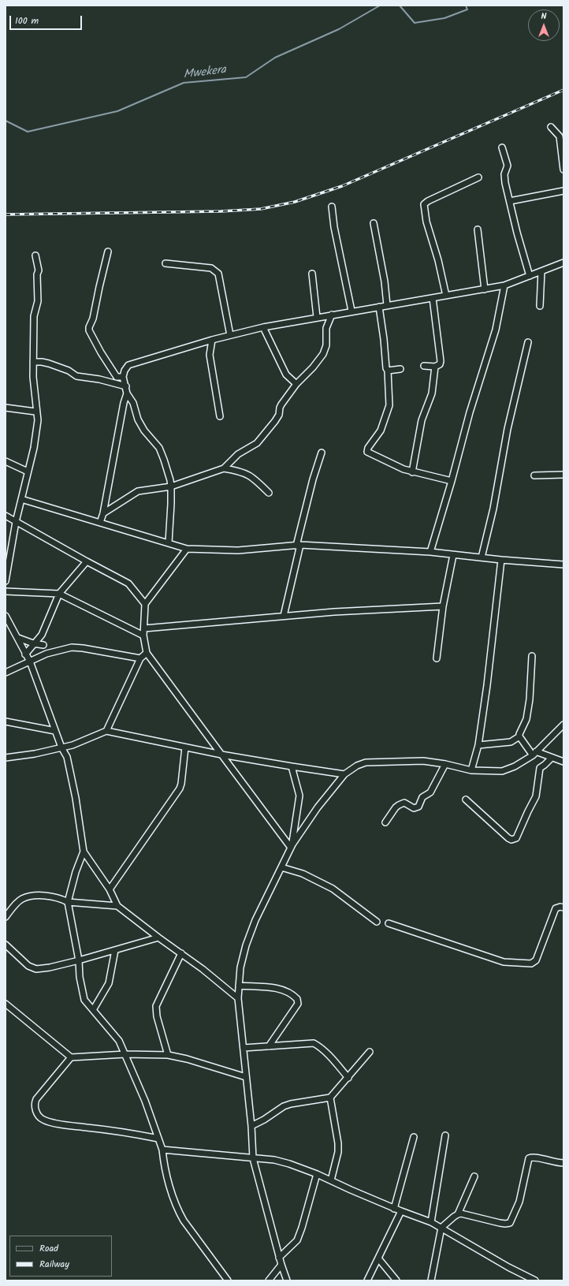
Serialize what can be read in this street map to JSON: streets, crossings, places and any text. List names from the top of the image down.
{
  "water": ["Mwekera"],
  "legend": ["Road", "Railway"],
  "scale_bar": "100 m",
  "north": "top"
}
